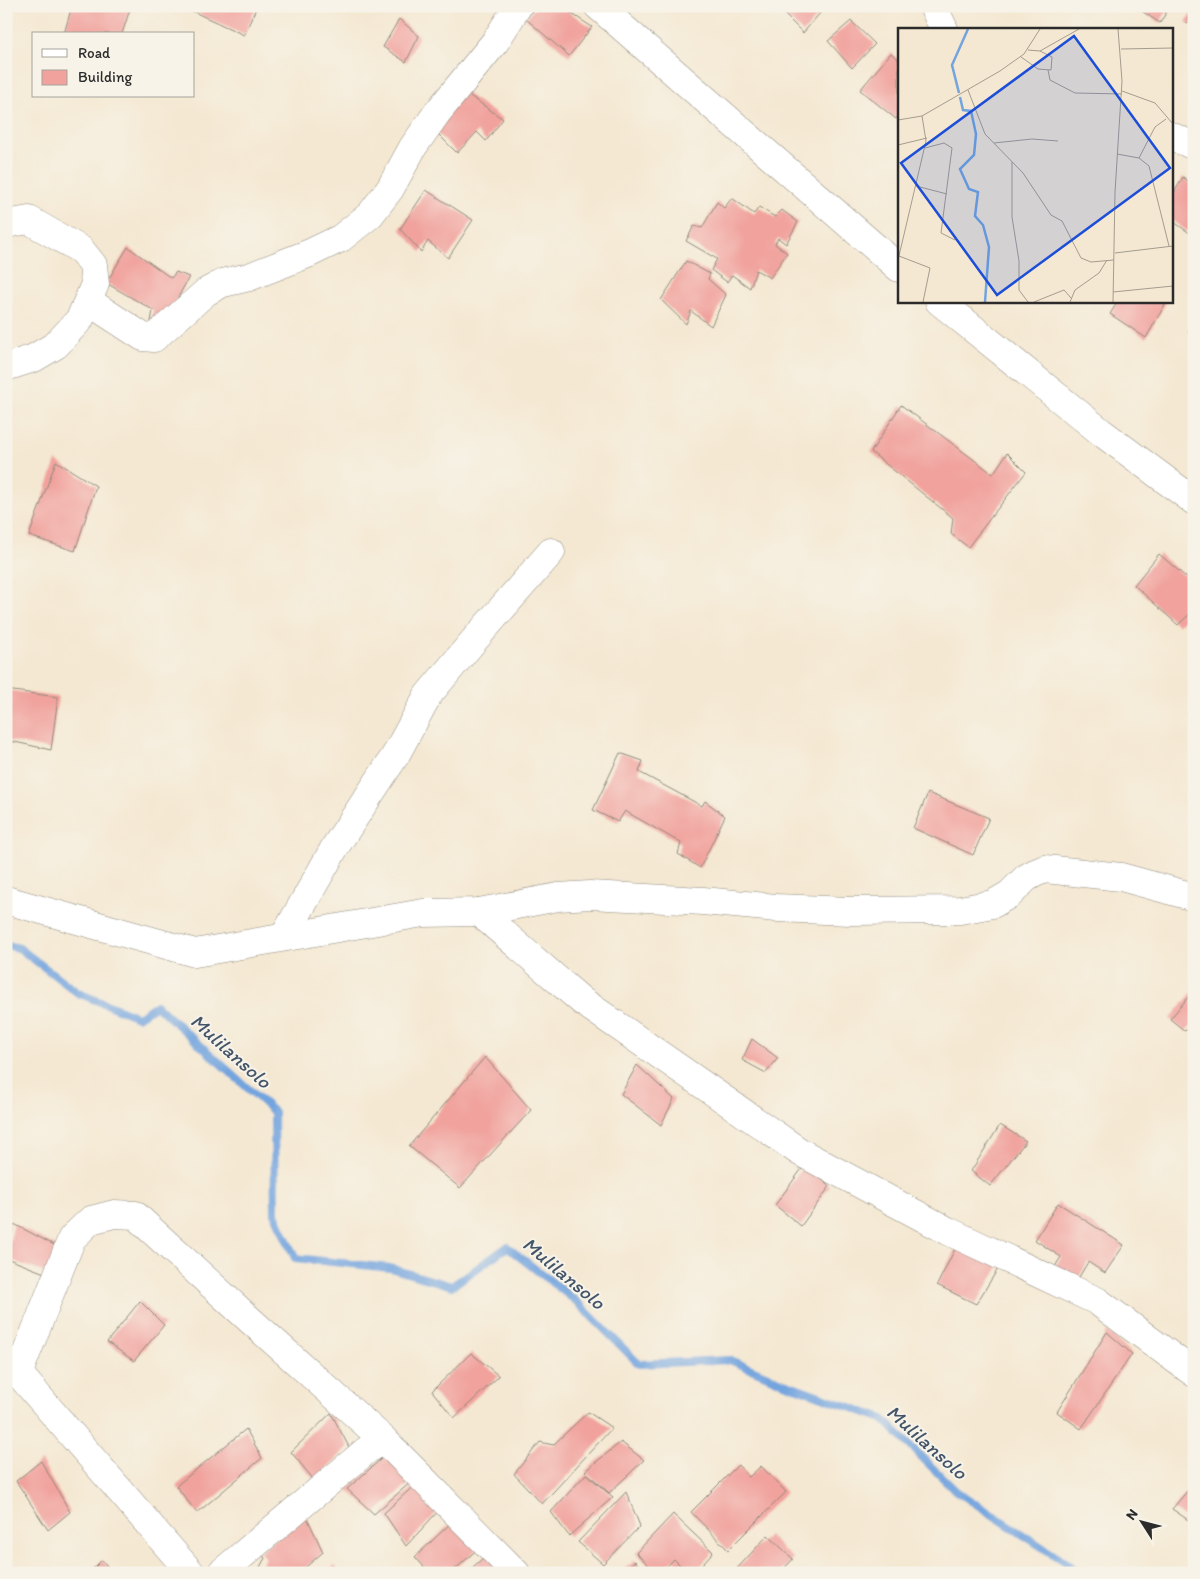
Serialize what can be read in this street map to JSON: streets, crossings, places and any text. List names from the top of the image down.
{
  "water": ["Mulilansolo"],
  "legend": ["Road", "Building"],
  "north": "top left"
}
